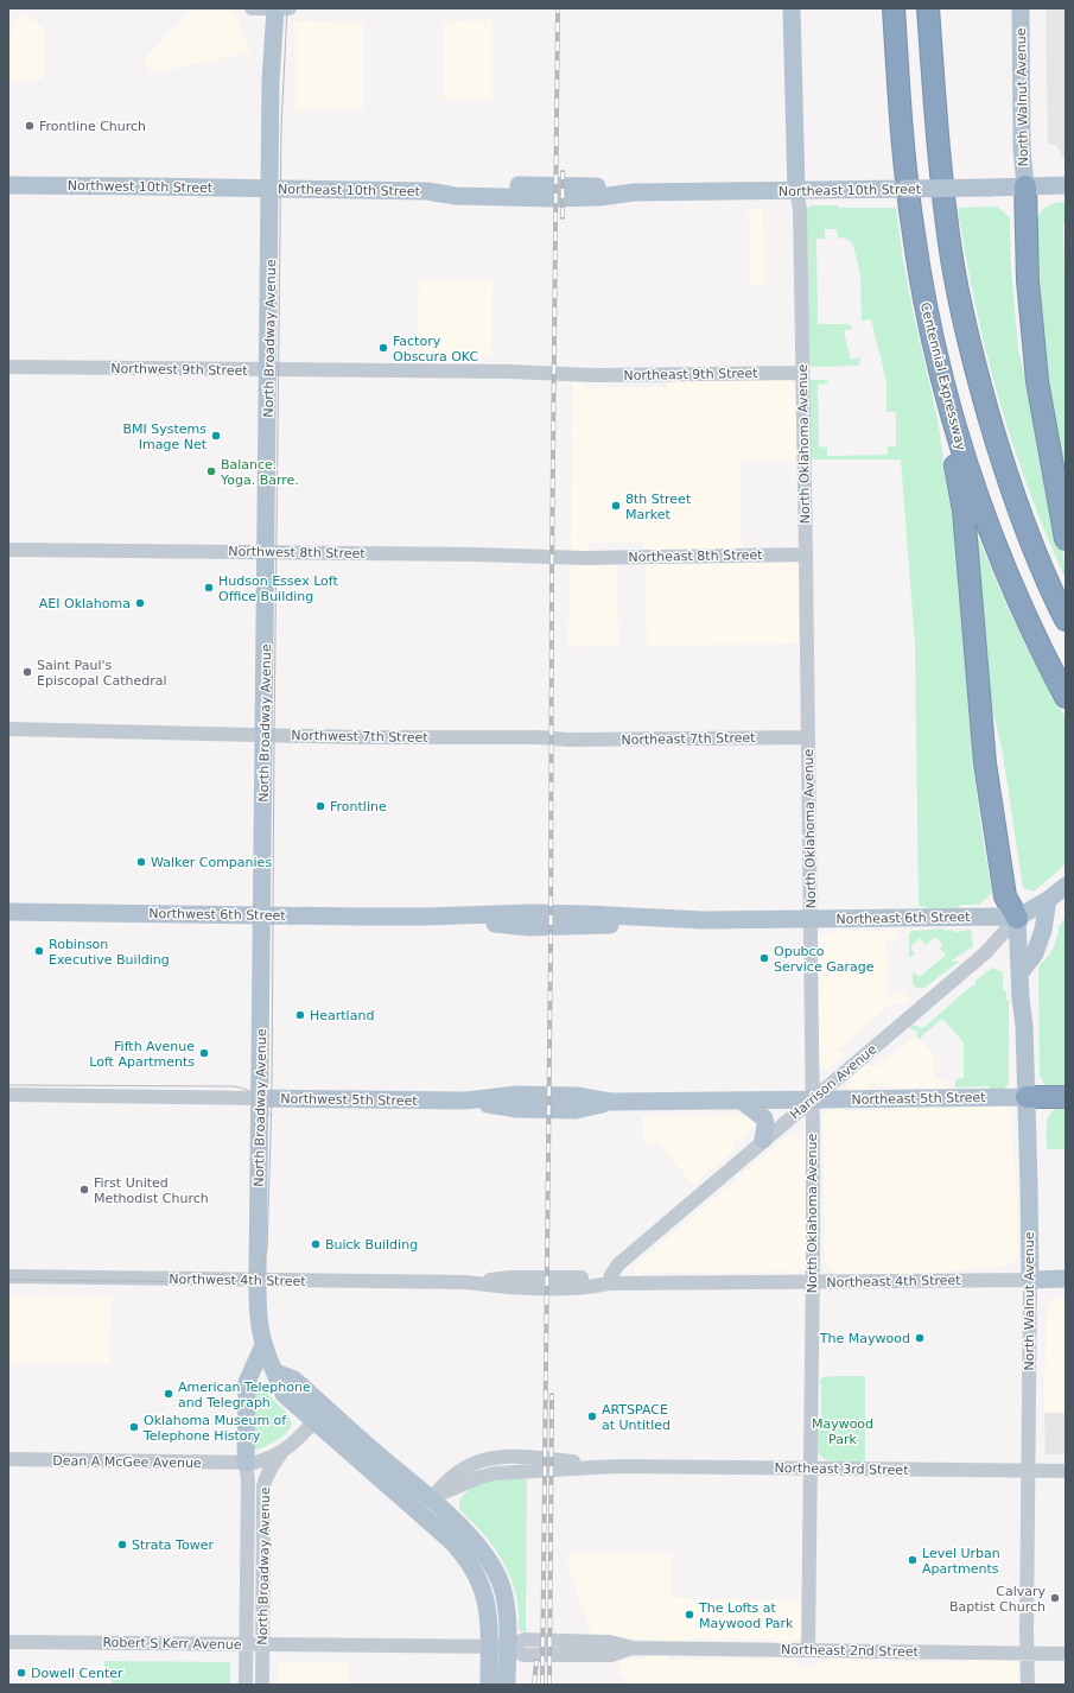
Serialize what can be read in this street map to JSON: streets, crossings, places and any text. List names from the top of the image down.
{
  "streets": {
    "highway": ["Centennial Expressway"],
    "main road": [
      "North Walnut Avenue",
      "Northwest 10th Street",
      "Northeast 10th Street",
      "North Broadway Avenue",
      "North Oklahoma Avenue",
      "Northwest 6th Street",
      "Northeast 6th Street",
      "Harrison Avenue",
      "Northeast 5th Street",
      "Northwest 5th Street",
      "Northeast 4th Street"
    ],
    "street": [
      "Northwest 9th Street",
      "Northeast 9th Street",
      "Northwest 8th Street",
      "Northeast 8th Street",
      "Northwest 7th Street",
      "Northeast 7th Street",
      "Northwest 4th Street",
      "Dean A McGee Avenue",
      "Northeast 3rd Street",
      "Robert S Kerr Avenue",
      "Northeast 2nd Street"
    ]
  },
  "crossings": [
    ["North Walnut Avenue", "Northeast 10th Street"],
    ["North Walnut Avenue", "Northeast 6th Street"],
    ["North Walnut Avenue", "Harrison Avenue"],
    ["North Walnut Avenue", "Northeast 5th Street"],
    ["North Walnut Avenue", "Northeast 4th Street"],
    ["North Walnut Avenue", "Northeast 3rd Street"],
    ["North Walnut Avenue", "Northeast 2nd Street"],
    ["Northwest 10th Street", "Northeast 10th Street"],
    ["Northwest 10th Street", "North Broadway Avenue"],
    ["Northeast 10th Street", "North Broadway Avenue"],
    ["Northeast 10th Street", "North Oklahoma Avenue"],
    ["North Broadway Avenue", "Northwest 9th Street"],
    ["North Broadway Avenue", "Northwest 8th Street"],
    ["North Broadway Avenue", "Northwest 7th Street"],
    ["North Broadway Avenue", "Northwest 6th Street"],
    ["North Broadway Avenue", "Northwest 5th Street"],
    ["North Broadway Avenue", "Northwest 4th Street"],
    ["North Broadway Avenue", "Dean A McGee Avenue"],
    ["North Broadway Avenue", "Northeast 3rd Street"],
    ["North Broadway Avenue", "Robert S Kerr Avenue"],
    ["Northwest 9th Street", "Northeast 9th Street"],
    ["Northeast 9th Street", "North Oklahoma Avenue"],
    ["North Oklahoma Avenue", "Northeast 8th Street"],
    ["North Oklahoma Avenue", "Northeast 7th Street"],
    ["North Oklahoma Avenue", "Northeast 6th Street"],
    ["North Oklahoma Avenue", "Harrison Avenue"],
    ["North Oklahoma Avenue", "Northeast 5th Street"],
    ["North Oklahoma Avenue", "Northeast 4th Street"],
    ["North Oklahoma Avenue", "Northeast 3rd Street"],
    ["North Oklahoma Avenue", "Northeast 2nd Street"],
    ["Northwest 8th Street", "Northeast 8th Street"],
    ["Northwest 7th Street", "Northeast 7th Street"],
    ["Northwest 6th Street", "Northeast 6th Street"],
    ["Northeast 6th Street", "Harrison Avenue"],
    ["Harrison Avenue", "Northeast 5th Street"],
    ["Harrison Avenue", "Northwest 4th Street"],
    ["Harrison Avenue", "Northeast 4th Street"],
    ["Northeast 5th Street", "Northwest 5th Street"],
    ["Northwest 4th Street", "Northeast 4th Street"],
    ["Robert S Kerr Avenue", "Northeast 2nd Street"]
  ],
  "parks": ["Maywood Park"],
  "places": [
    "Frontline Church",
    "Factory Obscura OKC",
    "BMI Systems Image Net",
    "Balance. Yoga. Barre.",
    "8th Street Market",
    "Hudson Essex Loft Office Building",
    "AEI Oklahoma",
    "Saint Paul's Episcopal Cathedral",
    "Frontline",
    "Walker Companies",
    "Robinson Executive Building",
    "Opubco Service Garage",
    "Heartland",
    "Fifth Avenue Loft Apartments",
    "First United Methodist Church",
    "Buick Building",
    "The Maywood",
    "American Telephone and Telegraph",
    "ARTSPACE at Untitled",
    "Oklahoma Museum of Telephone History",
    "Strata Tower",
    "Level Urban Apartments",
    "Calvary Baptist Church",
    "The Lofts at Maywood Park",
    "Dowell Center"
  ]
}
